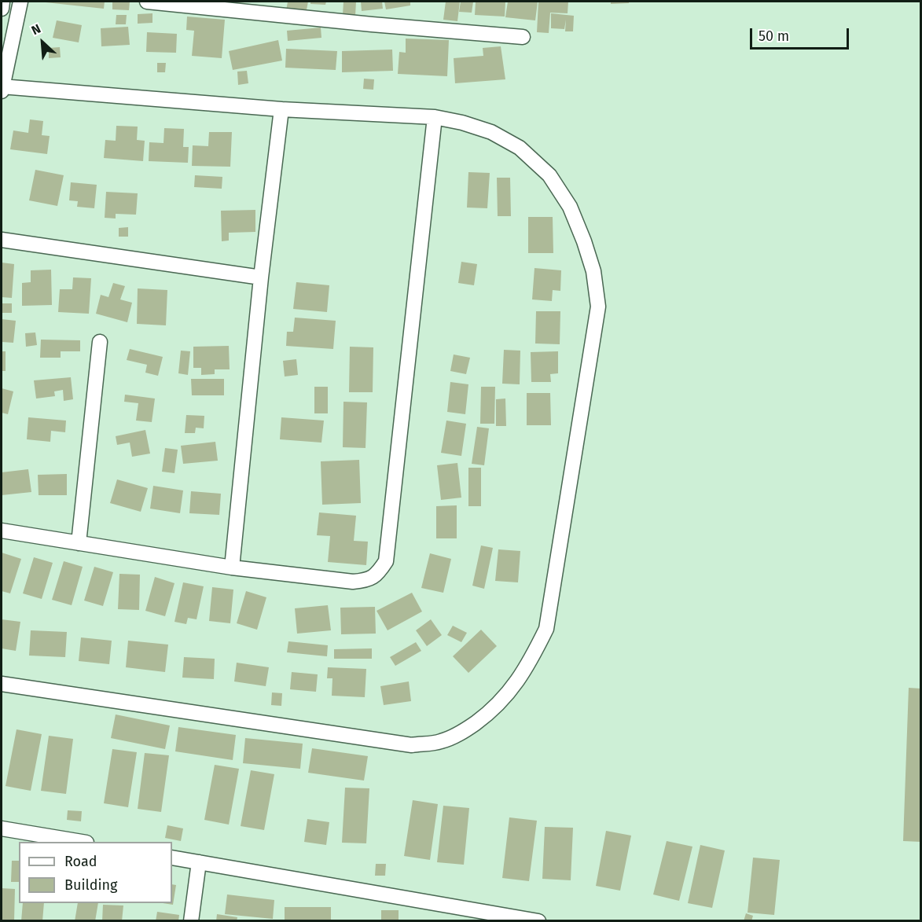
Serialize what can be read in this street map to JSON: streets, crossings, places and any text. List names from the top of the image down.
{
  "legend": ["Road", "Building"],
  "scale_bar": "50 m",
  "north": "top left"
}
